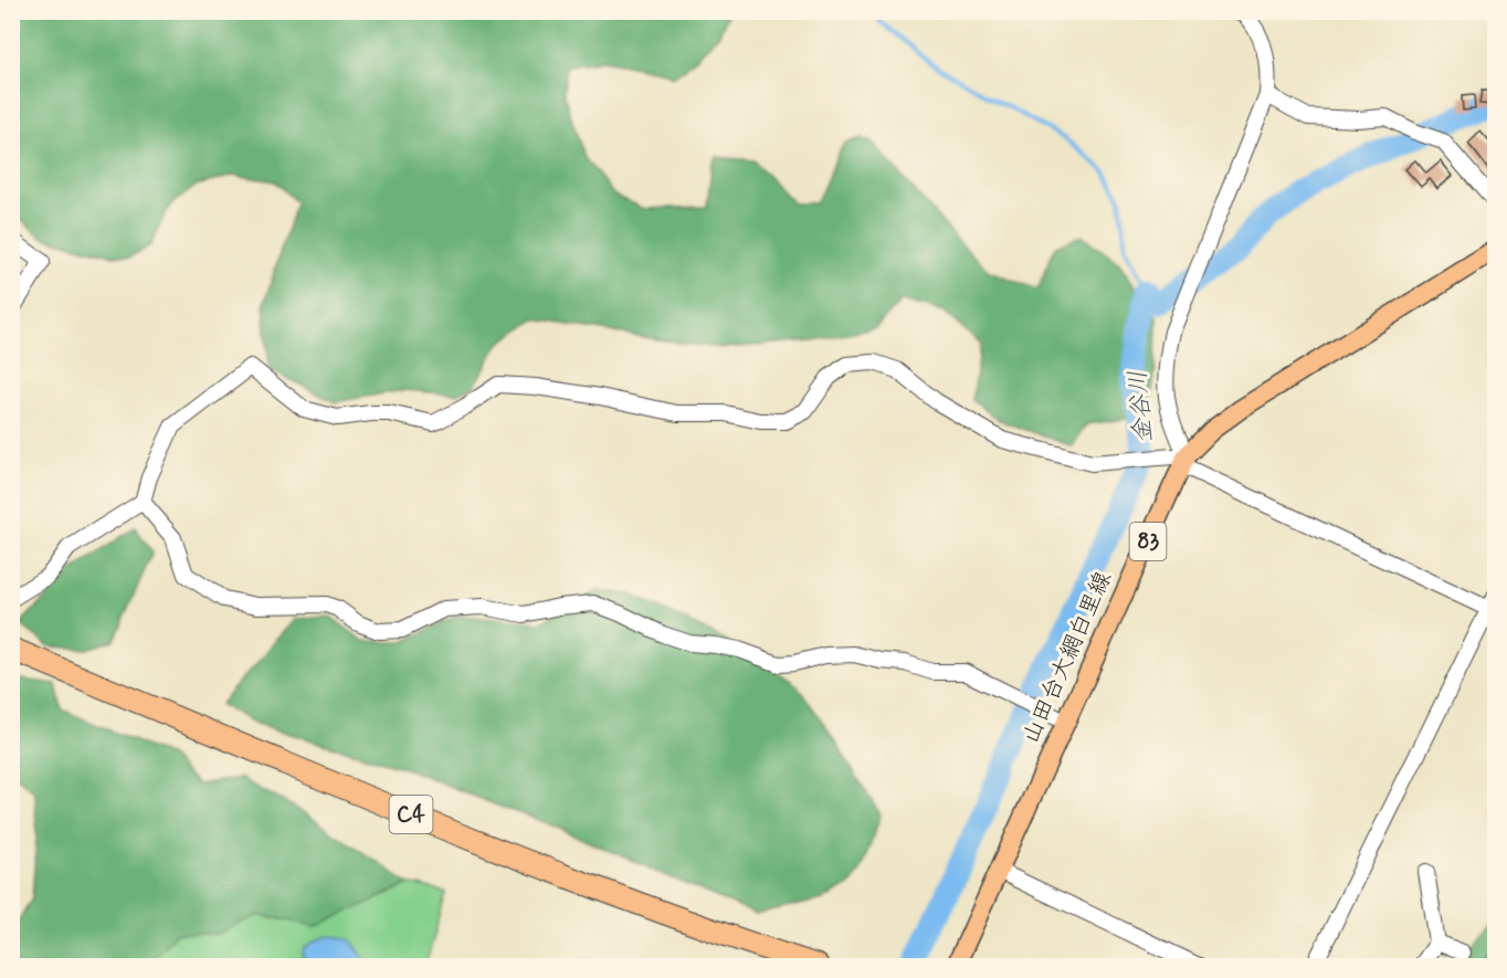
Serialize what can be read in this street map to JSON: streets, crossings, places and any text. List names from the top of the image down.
{
  "streets": {
    "highway": ["C4"],
    "main road": ["83", "山田台大網白里線"]
  },
  "water": ["金谷川"]
}
